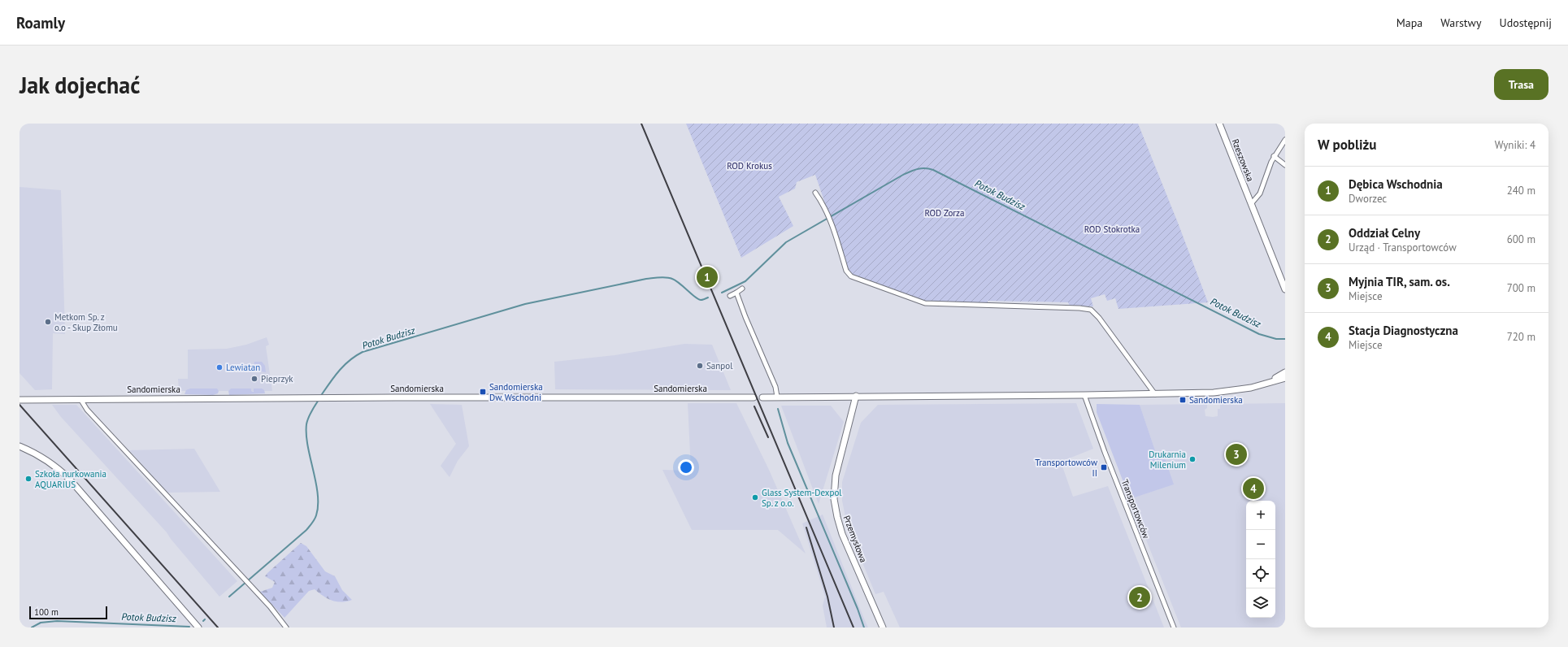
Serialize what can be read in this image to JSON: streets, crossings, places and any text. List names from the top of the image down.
{
  "streets": {
    "street": [
      "Rzeszowska",
      "Sandomierska",
      "Transportowców",
      "Przemysłowa"
    ]
  },
  "water": ["Potok Budzisz"],
  "parks": ["ROD Krokus", "ROD Zorza", "ROD Stokrotka"],
  "places": {
    "other": [
      "Metkom Sp. z o.o - Skup Złomu",
      "Sanpol",
      "Lewiatan",
      "Pieprzyk",
      "Drukarnia Milenium",
      "Szkoła nurkowania AQUARIUS",
      "Glass System-Dexpol Sp. z o.o."
    ],
    "transit": ["Sandomierska Dw. Wschodni", "Sandomierska", "Transportowców II"]
  },
  "scale_bar": "100 m",
  "page": {
    "header": "Roamly",
    "nav": ["Mapa", "Warstwy", "Udostępnij"],
    "buttons": "Trasa",
    "title": "Jak dojechać",
    "heading": ["W pobliżu", "Wyniki: 4"],
    "list": [
      {
        "mark": "1",
        "name": "Dębica Wschodnia",
        "note": "Dworzec",
        "value": "240 m"
      },
      {
        "mark": "2",
        "name": "Oddział Celny",
        "note": "Urząd · Transportowców",
        "value": "600 m"
      },
      {
        "mark": "3",
        "name": "Myjnia TIR, sam. os.",
        "note": "Miejsce",
        "value": "700 m"
      },
      {
        "mark": "4",
        "name": "Stacja Diagnostyczna",
        "note": "Miejsce",
        "value": "720 m"
      }
    ],
    "pins": [
      "1",
      "3",
      "4",
      "2"
    ],
    "map_buttons": ["+", "−"],
    "scale": "100 m"
  }
}
